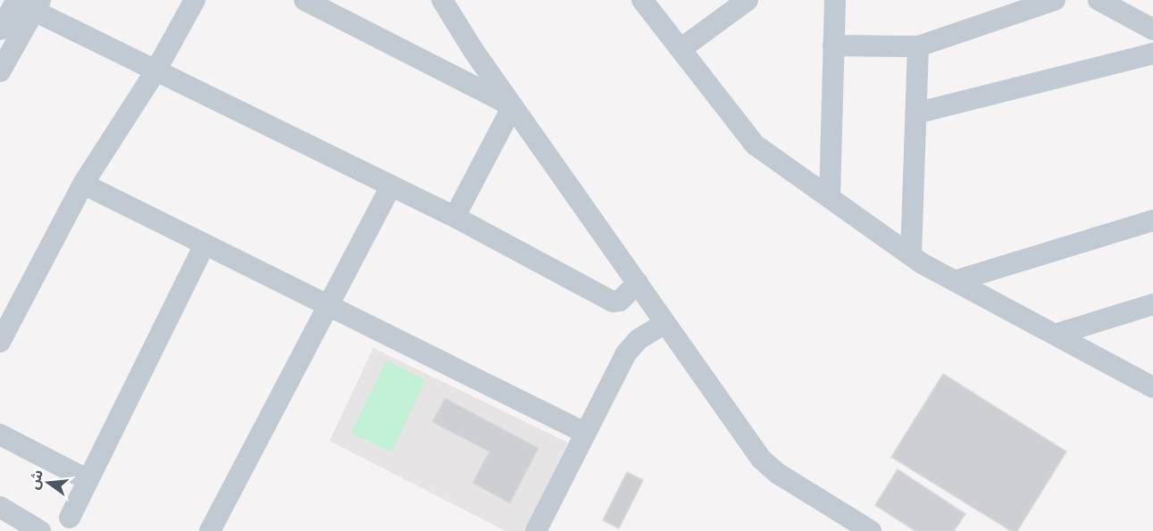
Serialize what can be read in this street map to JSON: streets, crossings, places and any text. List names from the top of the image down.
{
  "north": "left"
}
